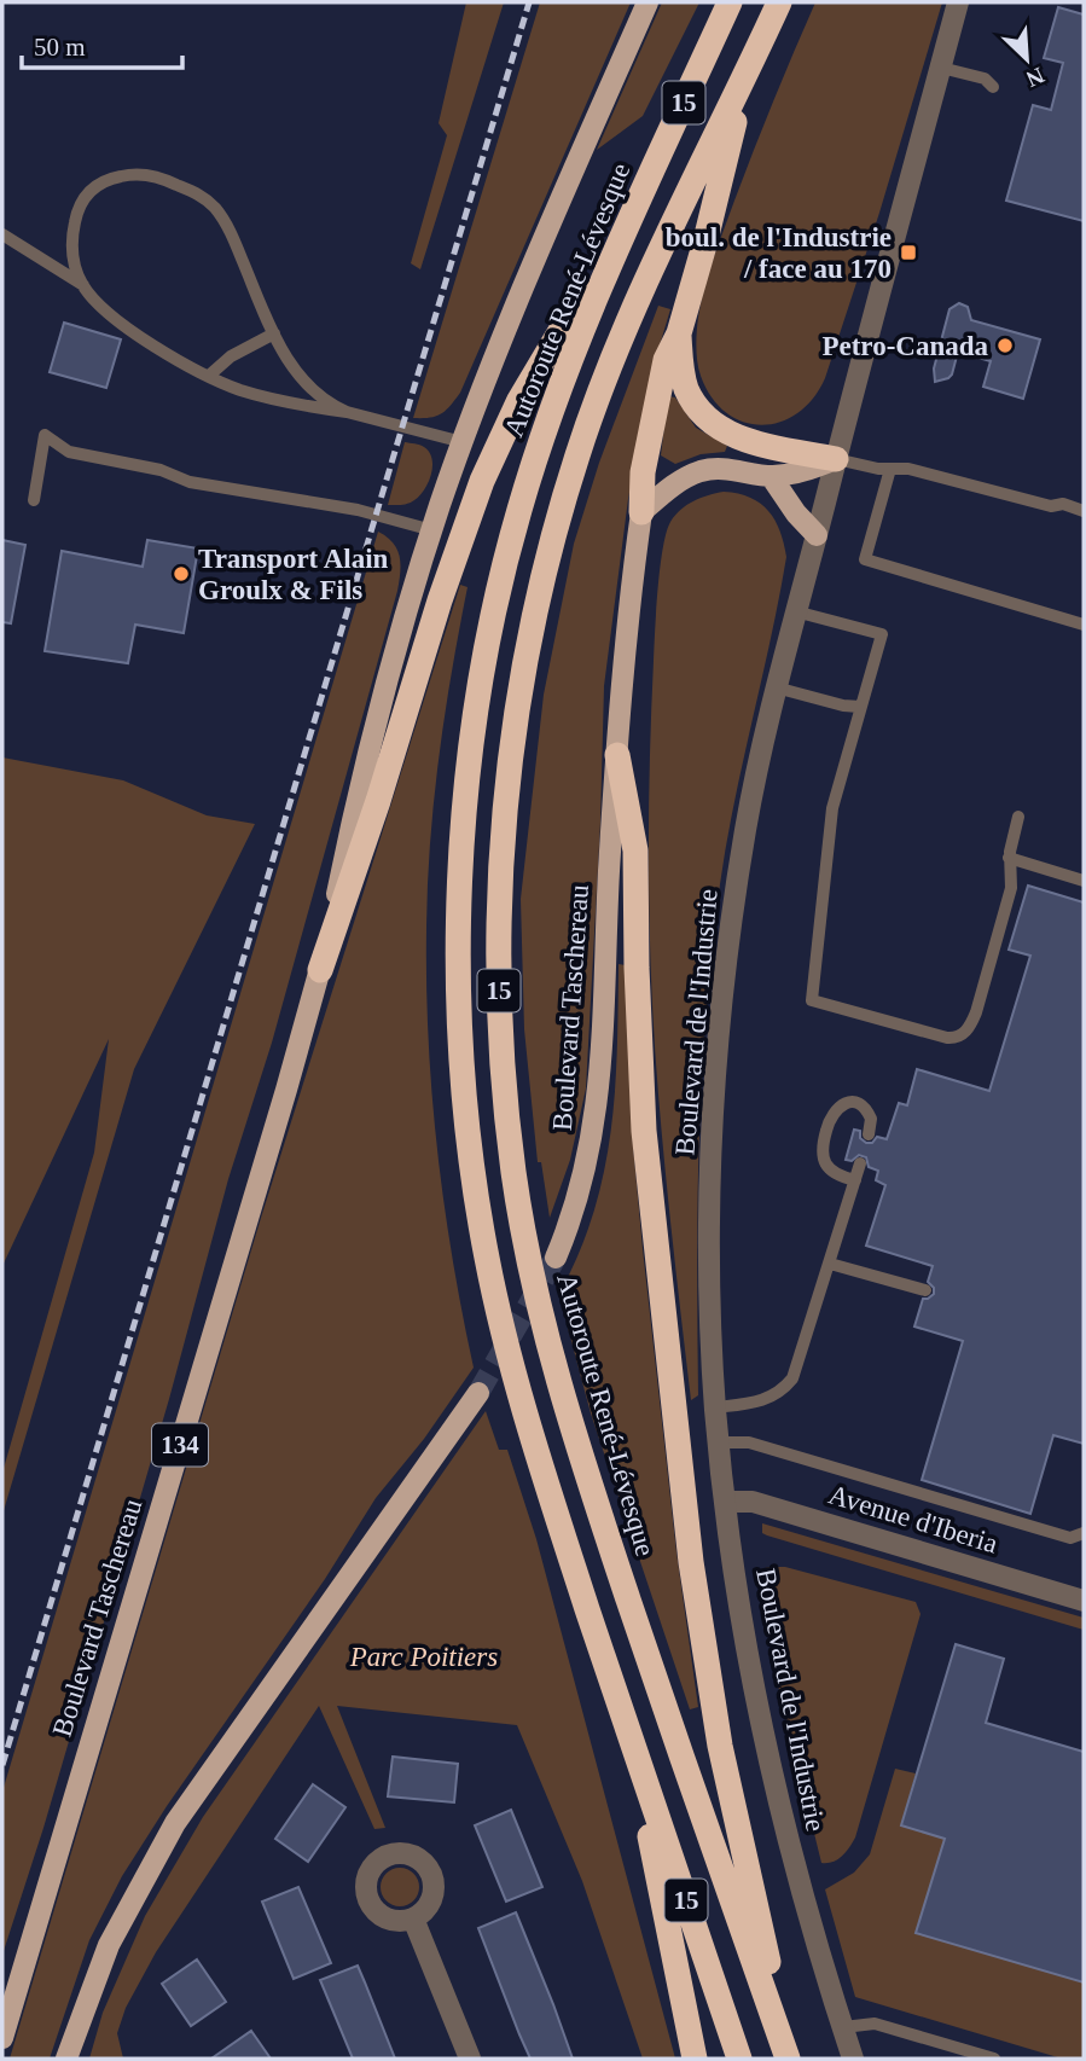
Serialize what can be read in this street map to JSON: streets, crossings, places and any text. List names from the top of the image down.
{
  "streets": {
    "highway": ["15", "Autoroute René-Lévesque"],
    "main road": ["Boulevard Taschereau", "134"],
    "street": ["Boulevard de l'Industrie", "Avenue d'Iberia"]
  },
  "crossings": [
    ["Boulevard de l'Industrie", "Avenue d'Iberia"]
  ],
  "parks": ["Parc Poitiers"],
  "places": {
    "transit": ["boul. de l'Industrie / face au 170"],
    "other": ["Petro-Canada", "Transport Alain Groulx & Fils"]
  },
  "scale_bar": "50 m",
  "north": "bottom right"
}
